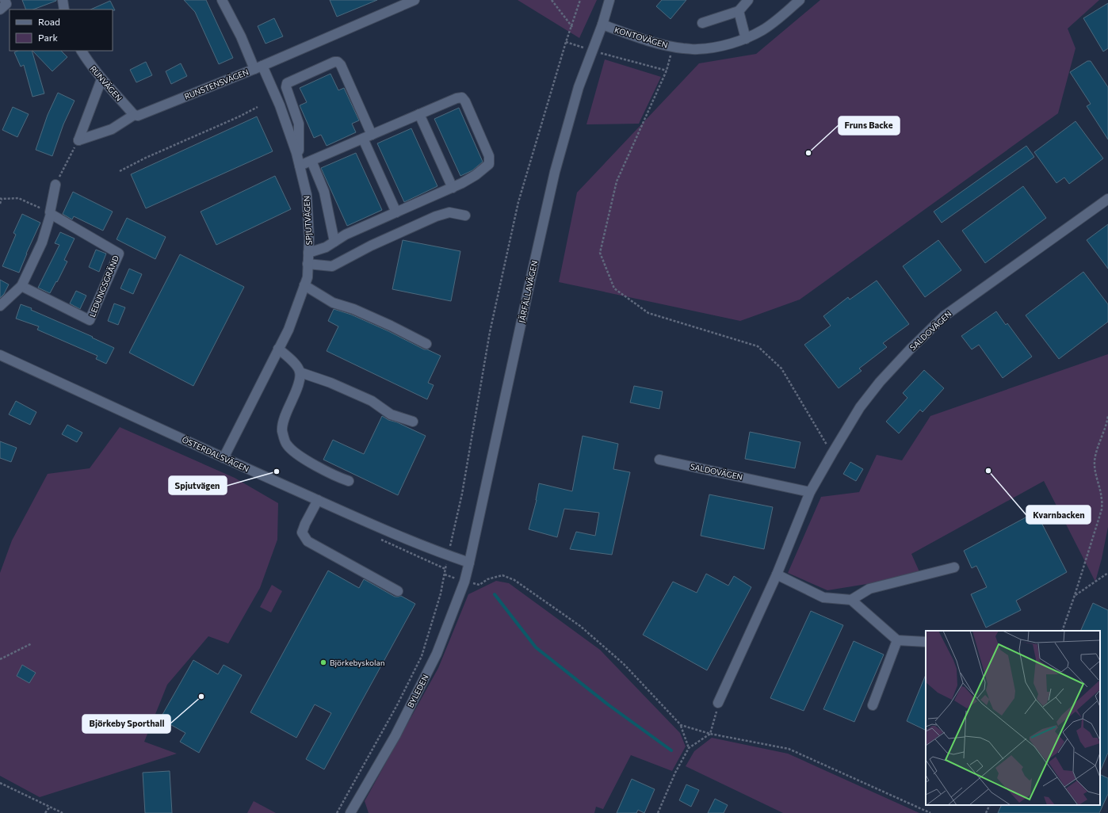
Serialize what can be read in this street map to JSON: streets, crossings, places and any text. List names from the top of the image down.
{
  "streets": {
    "street": [
      "KONTOVÄGEN",
      "RUNVÄGEN",
      "RUNSTENSVÄGEN",
      "SPJUTVÄGEN",
      "LEDUNGSGRÄND",
      "JÄRFÄLLAVÄGEN",
      "SALDOVÄGEN",
      "ÖSTERDALSVÄGEN",
      "BYLEDEN"
    ]
  },
  "crossings": [
    ["KONTOVÄGEN", "JÄRFÄLLAVÄGEN"],
    ["RUNVÄGEN", "RUNSTENSVÄGEN"],
    ["RUNSTENSVÄGEN", "SPJUTVÄGEN"],
    ["SPJUTVÄGEN", "ÖSTERDALSVÄGEN"],
    ["JÄRFÄLLAVÄGEN", "ÖSTERDALSVÄGEN"],
    ["JÄRFÄLLAVÄGEN", "BYLEDEN"],
    ["ÖSTERDALSVÄGEN", "BYLEDEN"]
  ],
  "places": [
    "Fruns Backe",
    "Kvarnbacken",
    "Spjutvägen",
    "Björkebyskolan",
    "Björkeby Sporthall"
  ],
  "legend": ["Road", "Park"]
}
